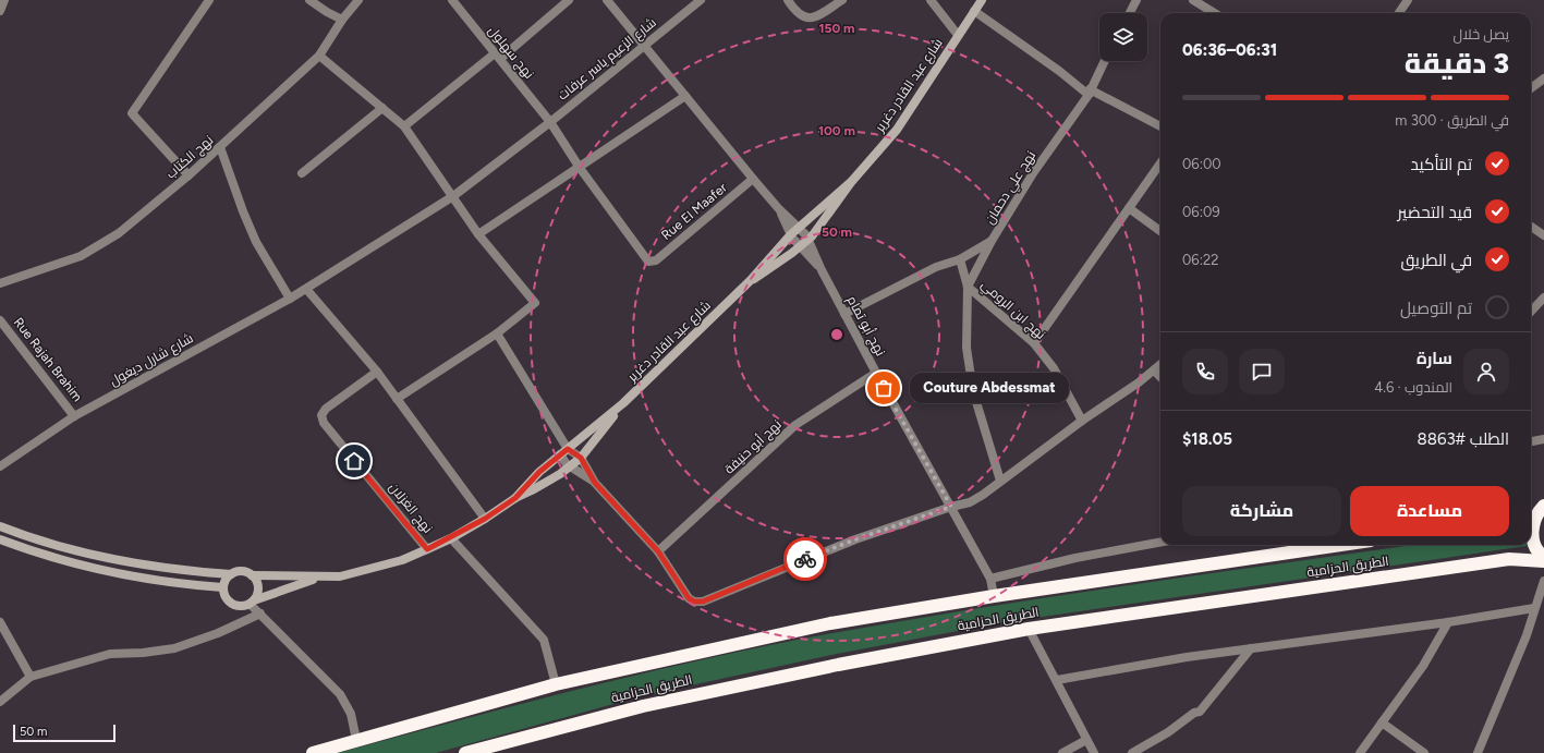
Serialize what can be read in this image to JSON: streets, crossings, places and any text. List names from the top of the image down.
{
  "streets": {
    "highway": ["الطريق الحزامية"],
    "main road": ["شارع عبد القادر دغرير"],
    "street": [
      "نهج سهلول",
      "شارع الزعيم ياسر عرفات",
      "نهج الكتاب",
      "نهج علي دحمان",
      "Rue El Maafer",
      "نهج ابن الرومي",
      "نهج أبو تمام",
      "Rue Rajah Brahim",
      "شارع شارل ديغول",
      "نهج أبو حنيفة",
      "نهج الغزلان"
    ]
  },
  "crossings": [
    ["نهج سهلول", "شارع الزعيم ياسر عرفات"],
    ["نهج سهلول", "Rue El Maafer"],
    ["شارع الزعيم ياسر عرفات", "نهج أبو تمام"],
    ["شارع الزعيم ياسر عرفات", "شارع شارل ديغول"],
    ["شارع عبد القادر دغرير", "نهج أبو تمام"],
    ["شارع عبد القادر دغرير", "نهج الغزلان"],
    ["نهج علي دحمان", "نهج أبو تمام"],
    ["Rue El Maafer", "نهج أبو تمام"],
    ["نهج أبو تمام", "نهج أبو حنيفة"],
    ["نهج أبو تمام", "الطريق الحزامية"],
    ["Rue Rajah Brahim", "شارع شارل ديغول"]
  ],
  "places": ["Couture Abdessmat"],
  "scale_bar": "50 m",
  "page": {
    "heading": ["3 دقيقة", "يصل خلال", "06:31–06:36"],
    "panel": [
      "سارة",
      "المندوب · 4.6",
      "الطلب #8863",
      "$18.05"
    ],
    "bar": "في الطريق · 300 m",
    "list": [
      ["تم التأكيد", "06:00"],
      ["قيد التحضير", "06:09"],
      ["في الطريق", "06:22"],
      "تم التوصيل"
    ],
    "bubble": "Couture Abdessmat",
    "buttons": ["مساعدة", "مشاركة"],
    "scale": "50 m"
  },
  "rings": ["150 m", "100 m", "50 m"]
}
